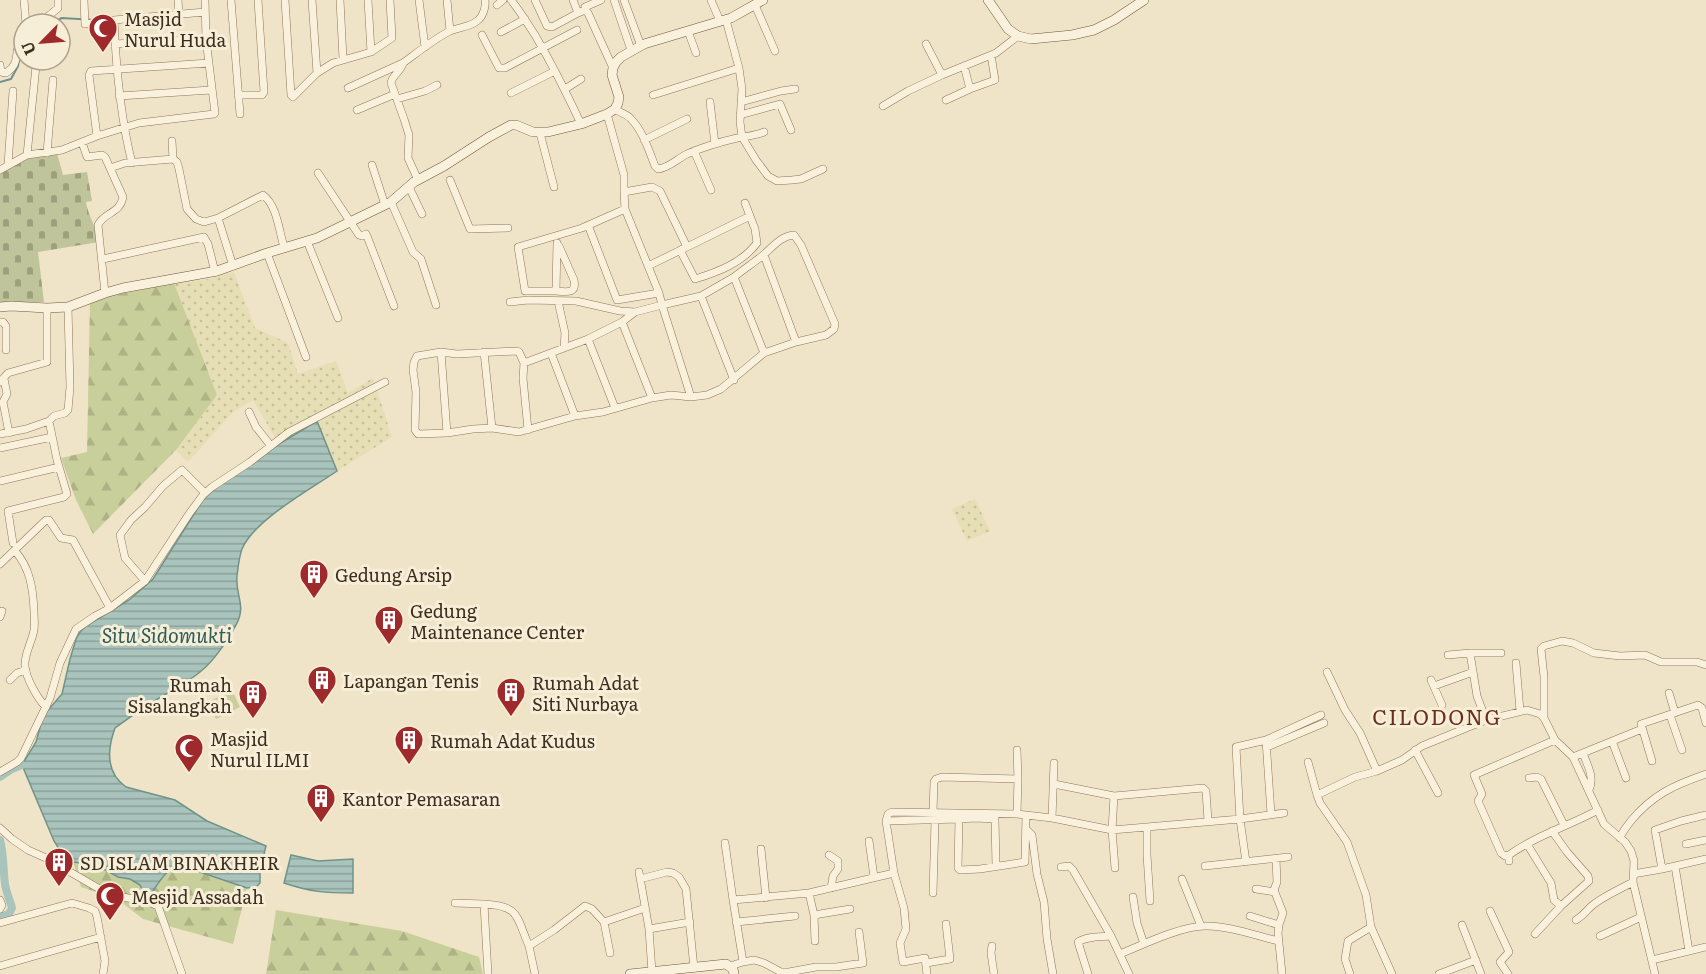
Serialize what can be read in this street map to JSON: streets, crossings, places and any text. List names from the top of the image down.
{
  "districts": ["CILODONG"],
  "water": ["Situ Sidomukti"],
  "places": {
    "mosque": ["Masjid Nurul Huda", "Masjid Nurul ILMI", "Mesjid Assadah"],
    "building": [
      "Gedung Arsip",
      "Gedung Maintenance Center",
      "Lapangan Tenis",
      "Rumah Adat Siti Nurbaya",
      "Rumah Sisalangkah",
      "Rumah Adat Kudus",
      "Kantor Pemasaran",
      "SD ISLAM BINAKHEIR"
    ]
  },
  "north": "bottom left"
}
